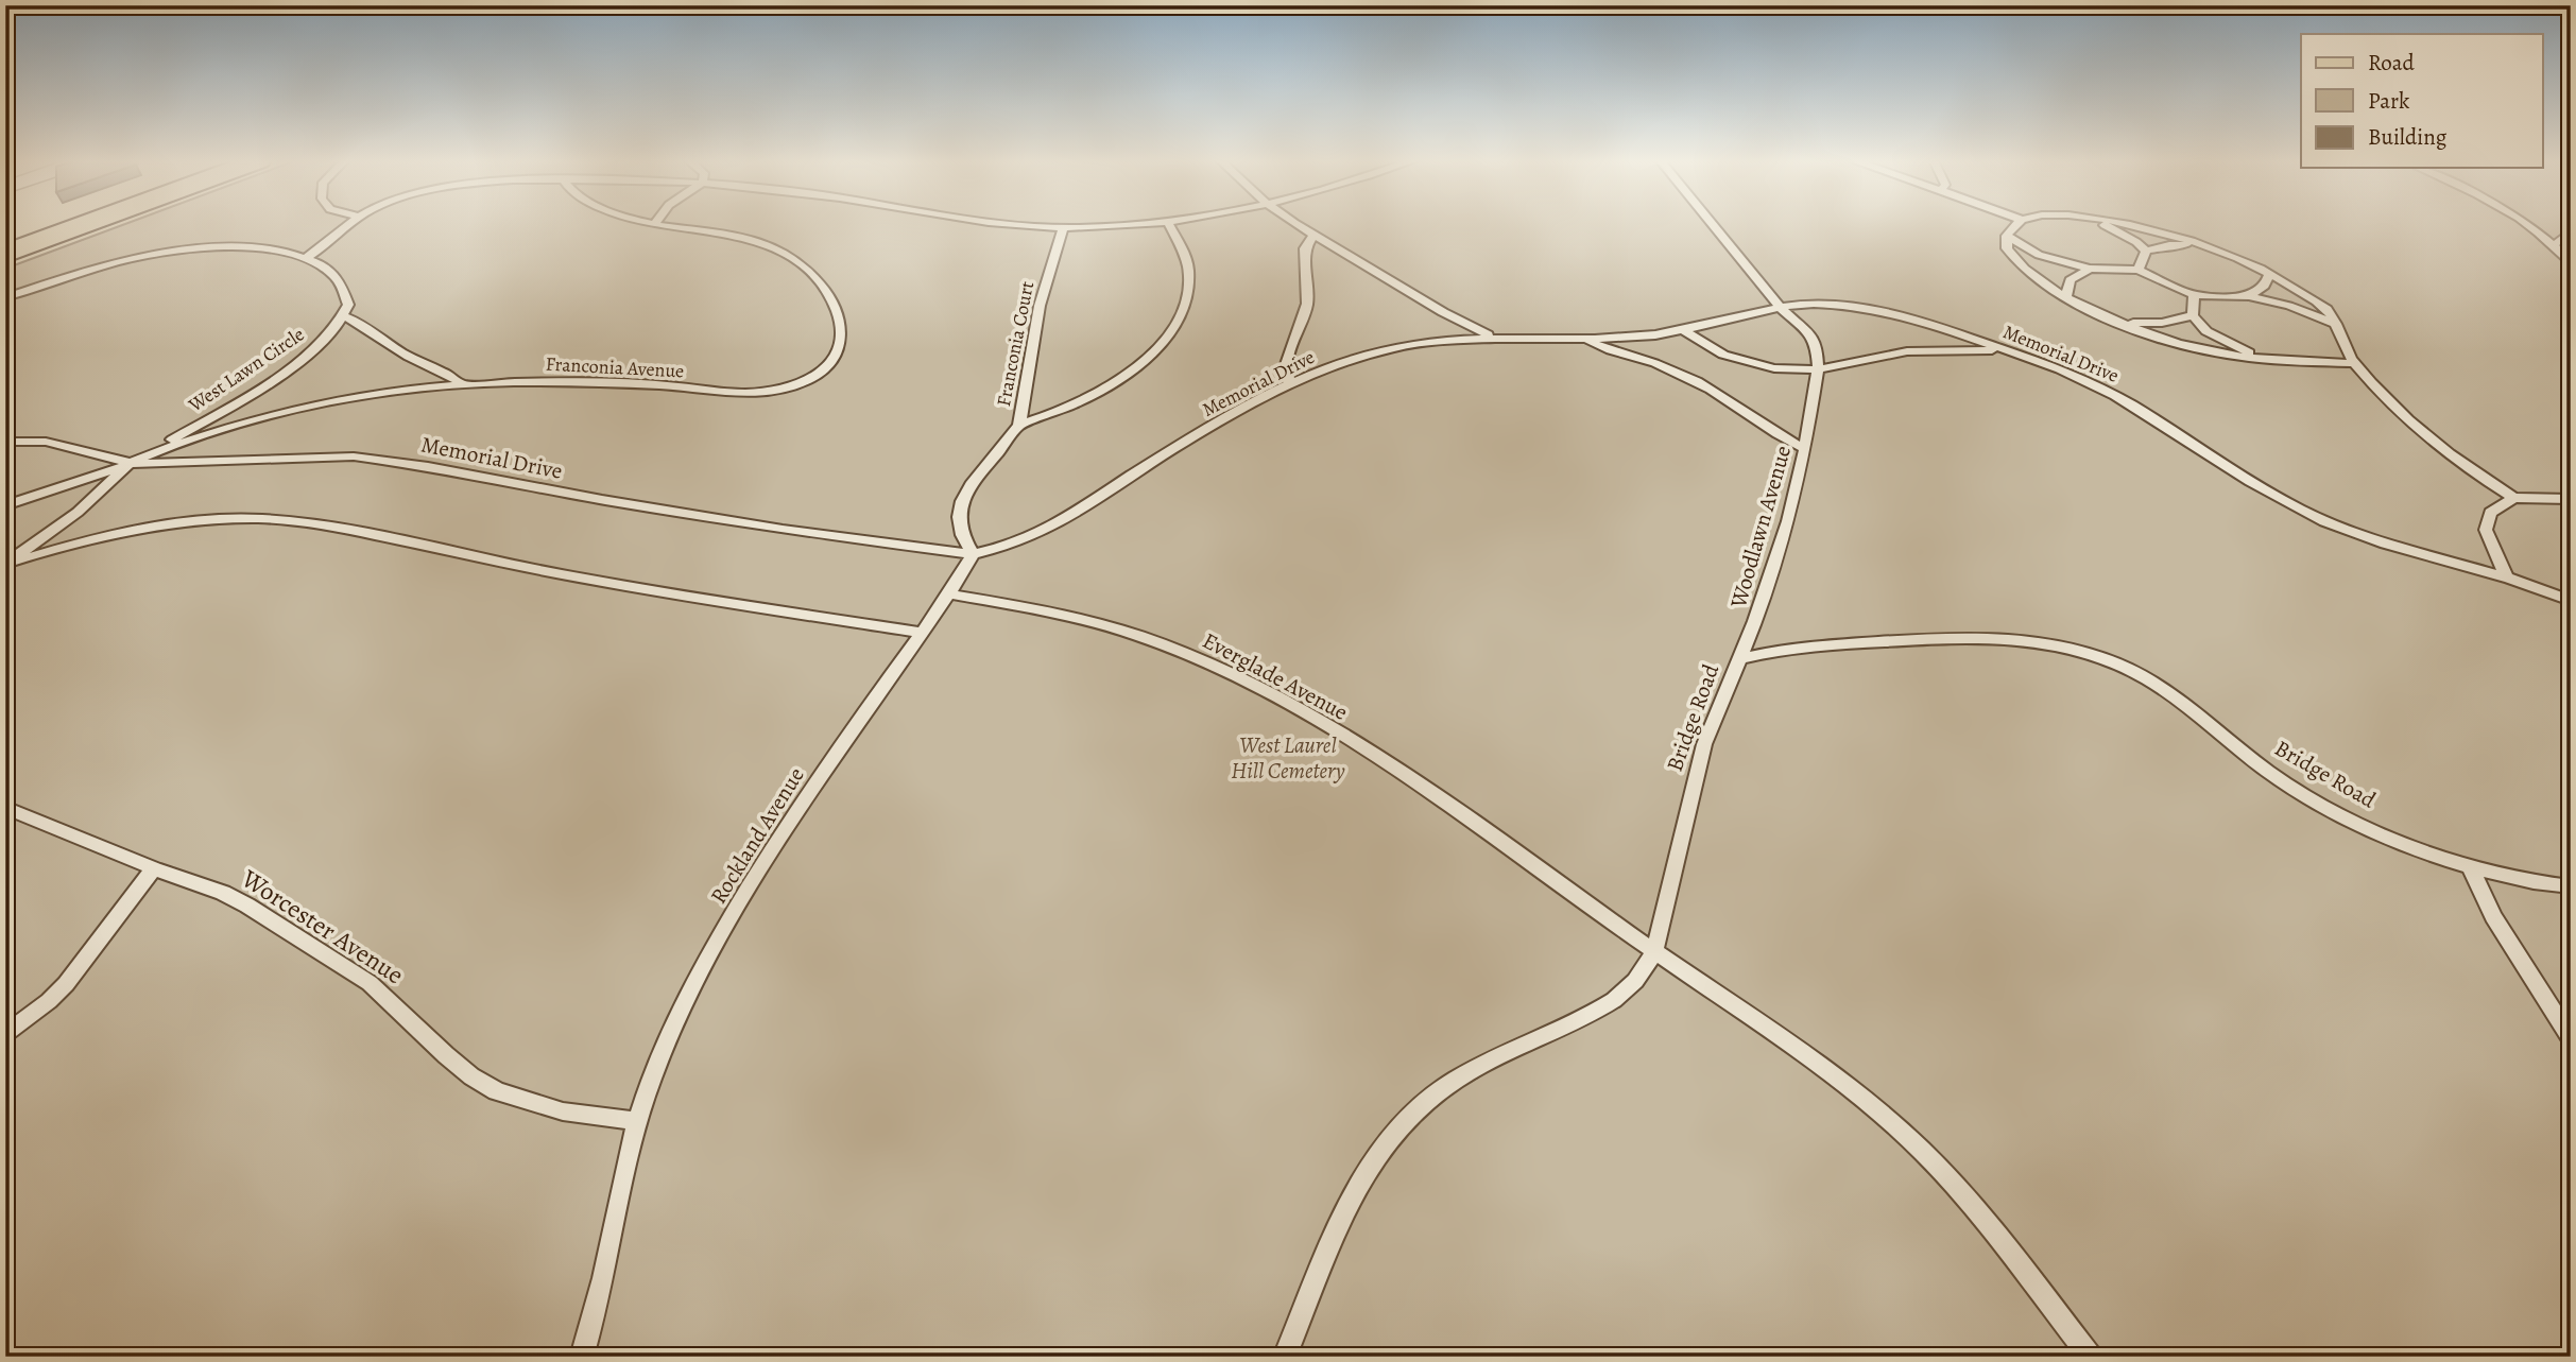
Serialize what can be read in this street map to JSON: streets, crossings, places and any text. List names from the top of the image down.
{
  "streets": {
    "lane": [
      "Franconia Court",
      "Memorial Drive",
      "Franconia Avenue",
      "West Lawn Circle",
      "Woodlawn Avenue",
      "Everglade Avenue",
      "Bridge Road",
      "Rockland Avenue",
      "Worcester Avenue"
    ]
  },
  "crossings": [
    ["Franconia Court", "Memorial Drive"],
    ["Memorial Drive", "Franconia Avenue"],
    ["Memorial Drive", "West Lawn Circle"],
    ["Memorial Drive", "Woodlawn Avenue"],
    ["Franconia Avenue", "West Lawn Circle"],
    ["Woodlawn Avenue", "Bridge Road"],
    ["Everglade Avenue", "Bridge Road"],
    ["Everglade Avenue", "Rockland Avenue"],
    ["Rockland Avenue", "Worcester Avenue"]
  ],
  "parks": ["West Laurel Hill Cemetery"],
  "legend": ["Road", "Park", "Building"]
}
